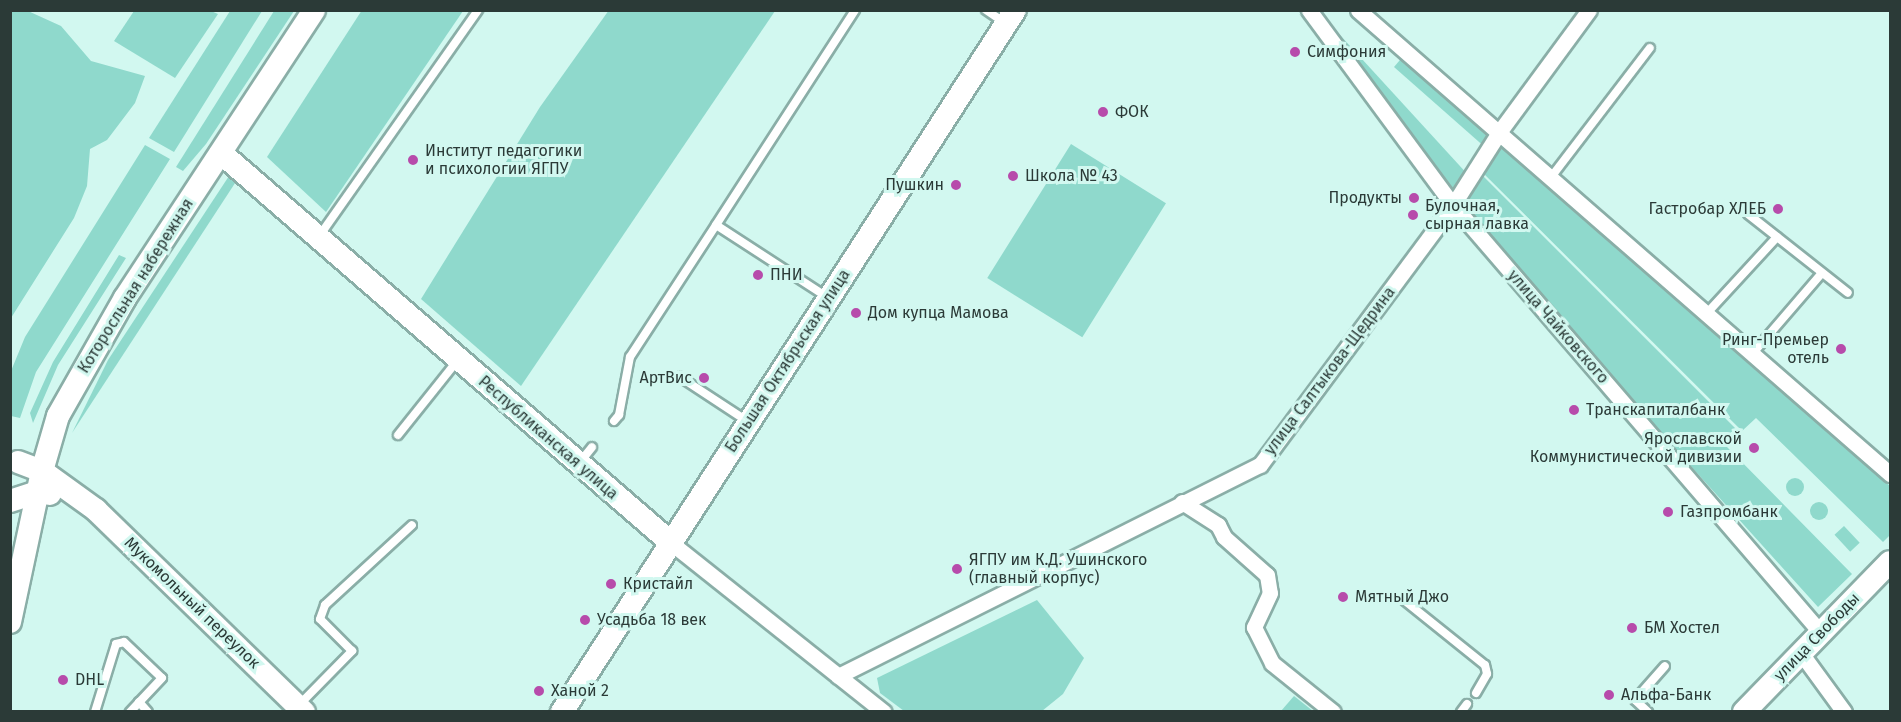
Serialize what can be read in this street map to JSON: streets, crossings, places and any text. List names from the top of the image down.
{
  "streets": {
    "main road": [
      "Которосльная набережная",
      "Большая Октябрьская улица",
      "Республиканская улица",
      "Мукомольный переулок",
      "улица Свободы"
    ],
    "street": ["улица Чайковского", "улица Салтыкова-Щедрина"]
  },
  "crossings": [
    ["Которосльная набережная", "Республиканская улица"],
    ["Которосльная набережная", "Мукомольный переулок"],
    ["улица Чайковского", "улица Салтыкова-Щедрина"],
    ["улица Чайковского", "улица Свободы"],
    ["Большая Октябрьская улица", "Республиканская улица"],
    ["улица Салтыкова-Щедрина", "Республиканская улица"]
  ],
  "places": [
    "Симфония",
    "ФОК",
    "Институт педагогики и психологии ЯГПУ",
    "Школа № 43",
    "Пушкин",
    "Продукты",
    "Гастробар ХЛЕБ",
    "Булочная, сырная лавка",
    "ПНИ",
    "Дом купца Мамова",
    "Ринг-Премьер отель",
    "АртВис",
    "Транскапиталбанк",
    "Ярославской Коммунистической дивизии",
    "Газпромбанк",
    "ЯГПУ им К.Д. Ушинского (главный корпус)",
    "Кристайл",
    "Мятный Джо",
    "Усадьба 18 век",
    "БМ Хостел",
    "DHL",
    "Ханой 2",
    "Альфа-Банк"
  ]
}
